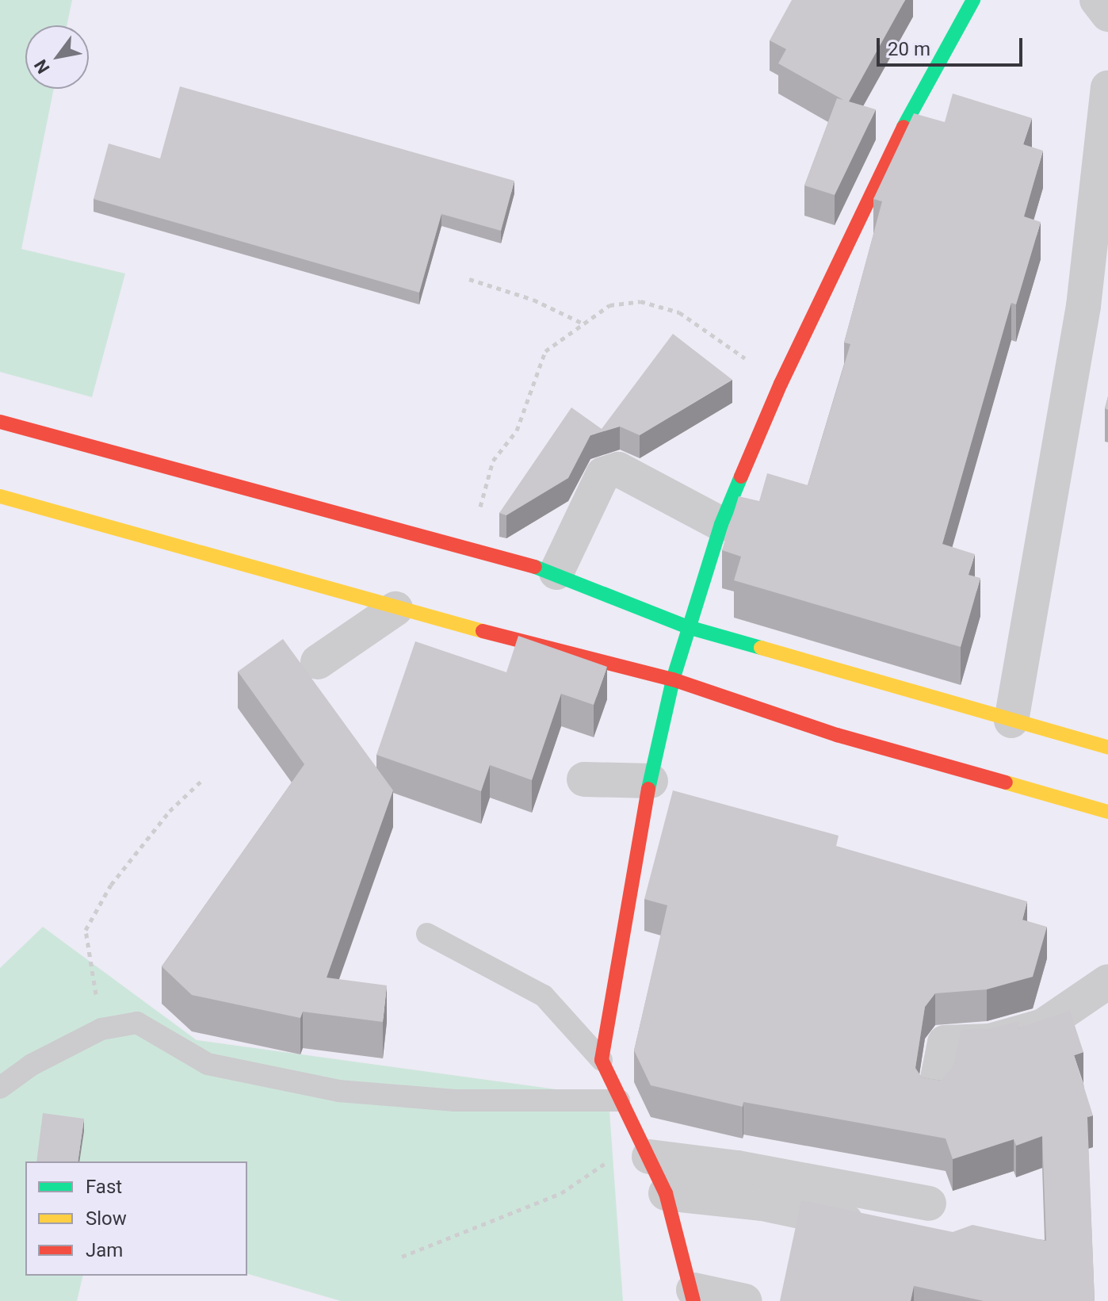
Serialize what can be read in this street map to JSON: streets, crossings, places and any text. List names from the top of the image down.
{
  "legend": ["Fast", "Slow", "Jam"],
  "scale_bar": "20 m",
  "north": "bottom left"
}
